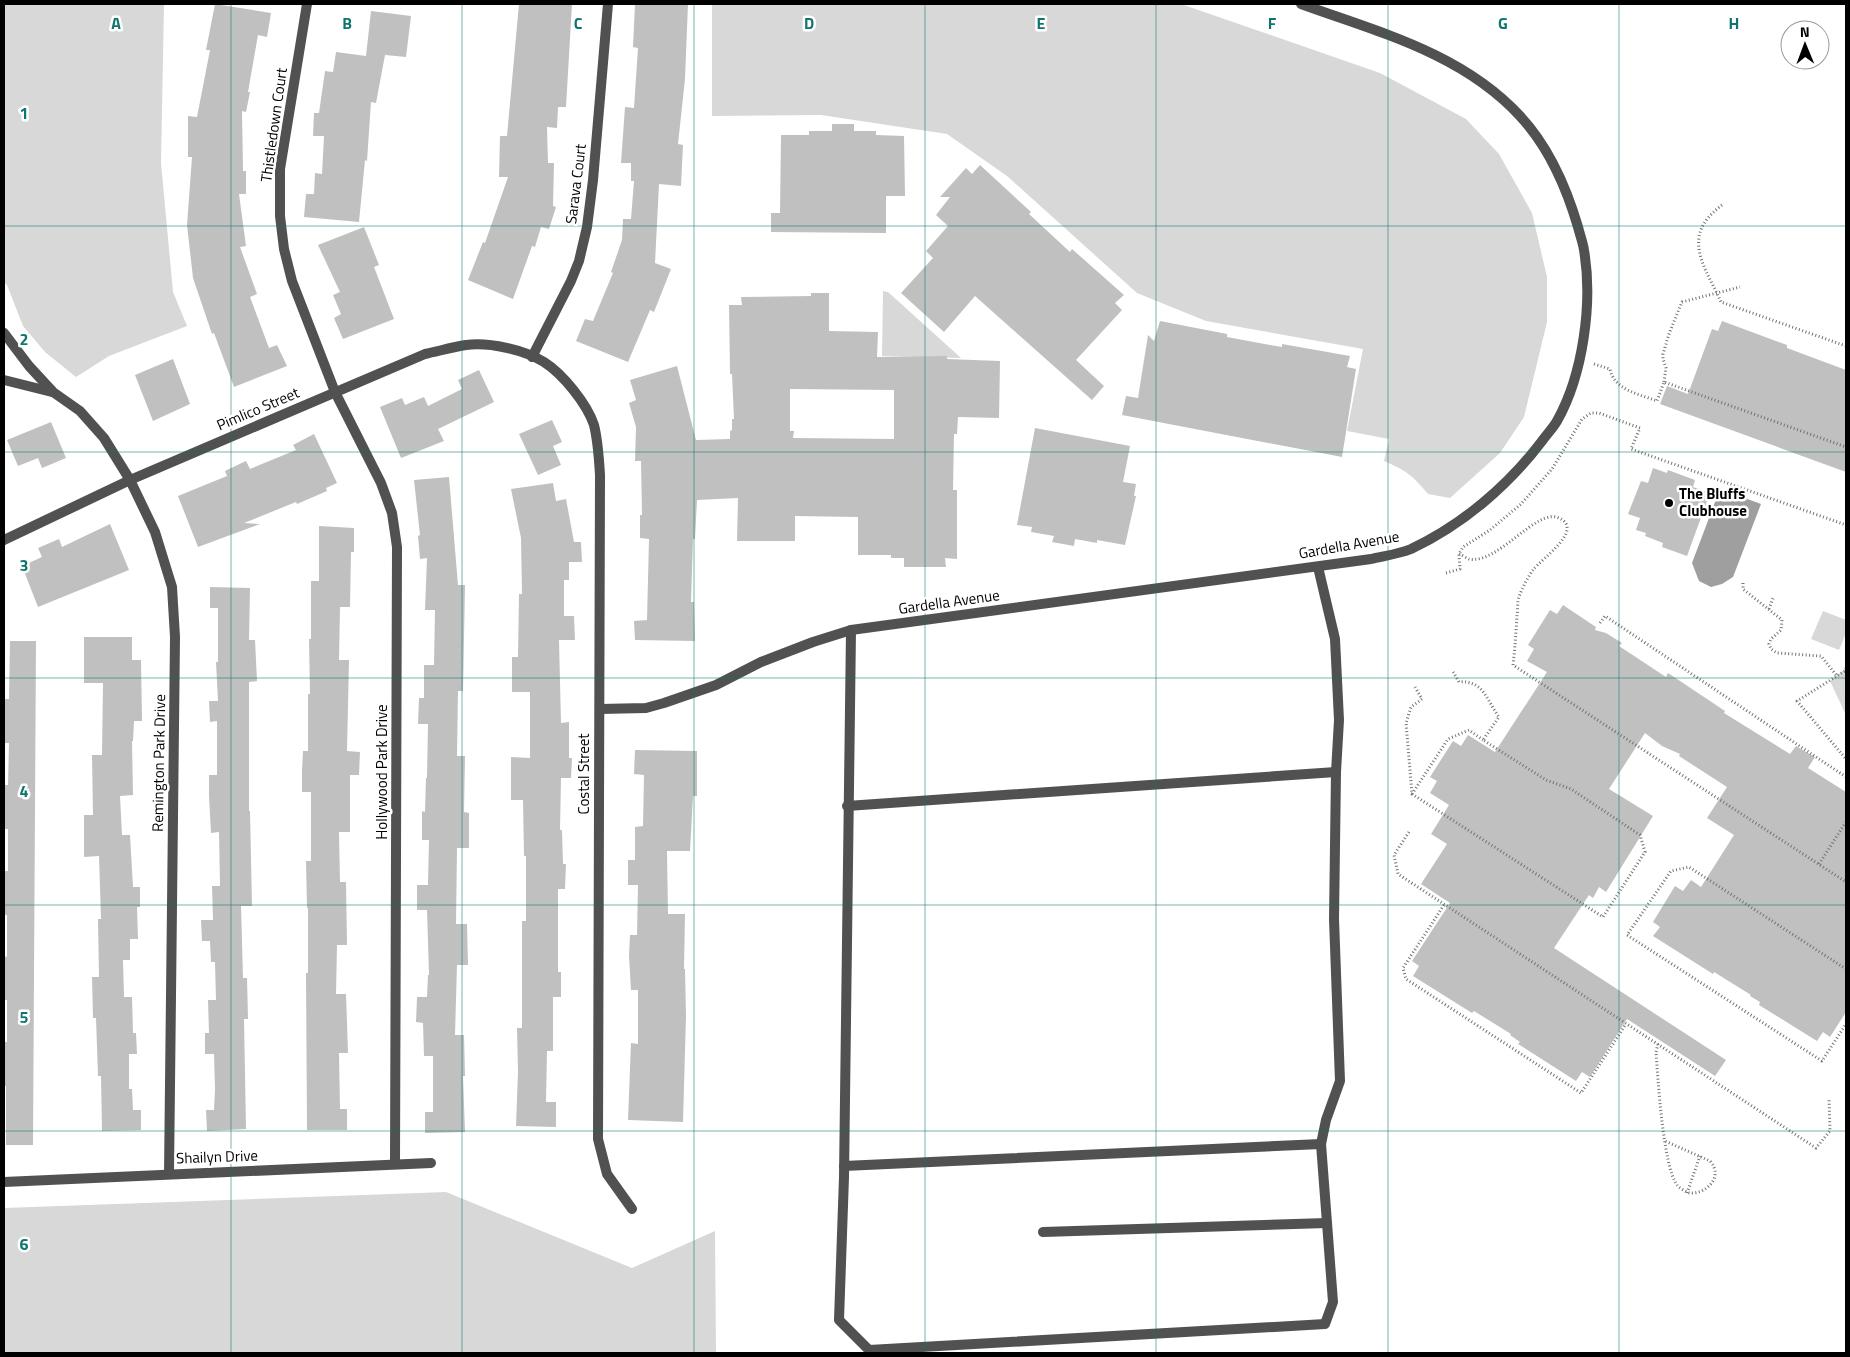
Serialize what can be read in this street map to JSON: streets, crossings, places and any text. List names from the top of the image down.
{
  "streets": {
    "street": [
      "Thistledown Court",
      "Sarava Court",
      "Pimlico Street",
      "Gardella Avenue",
      "Remington Park Drive",
      "Hollywood Park Drive",
      "Costal Street",
      "Shailyn Drive"
    ]
  },
  "crossings": [
    ["Thistledown Court", "Pimlico Street"],
    ["Thistledown Court", "Hollywood Park Drive"],
    ["Sarava Court", "Pimlico Street"],
    ["Sarava Court", "Costal Street"],
    ["Pimlico Street", "Remington Park Drive"],
    ["Pimlico Street", "Hollywood Park Drive"],
    ["Pimlico Street", "Costal Street"],
    ["Gardella Avenue", "Costal Street"],
    ["Remington Park Drive", "Shailyn Drive"],
    ["Hollywood Park Drive", "Shailyn Drive"]
  ],
  "places": ["The Bluffs Clubhouse"],
  "north": "top",
  "grid": {
    "columns": [
      "A",
      "B",
      "C",
      "D",
      "E",
      "F",
      "G",
      "H"
    ],
    "rows": [
      "1",
      "2",
      "3",
      "4",
      "5",
      "6"
    ]
  }
}
